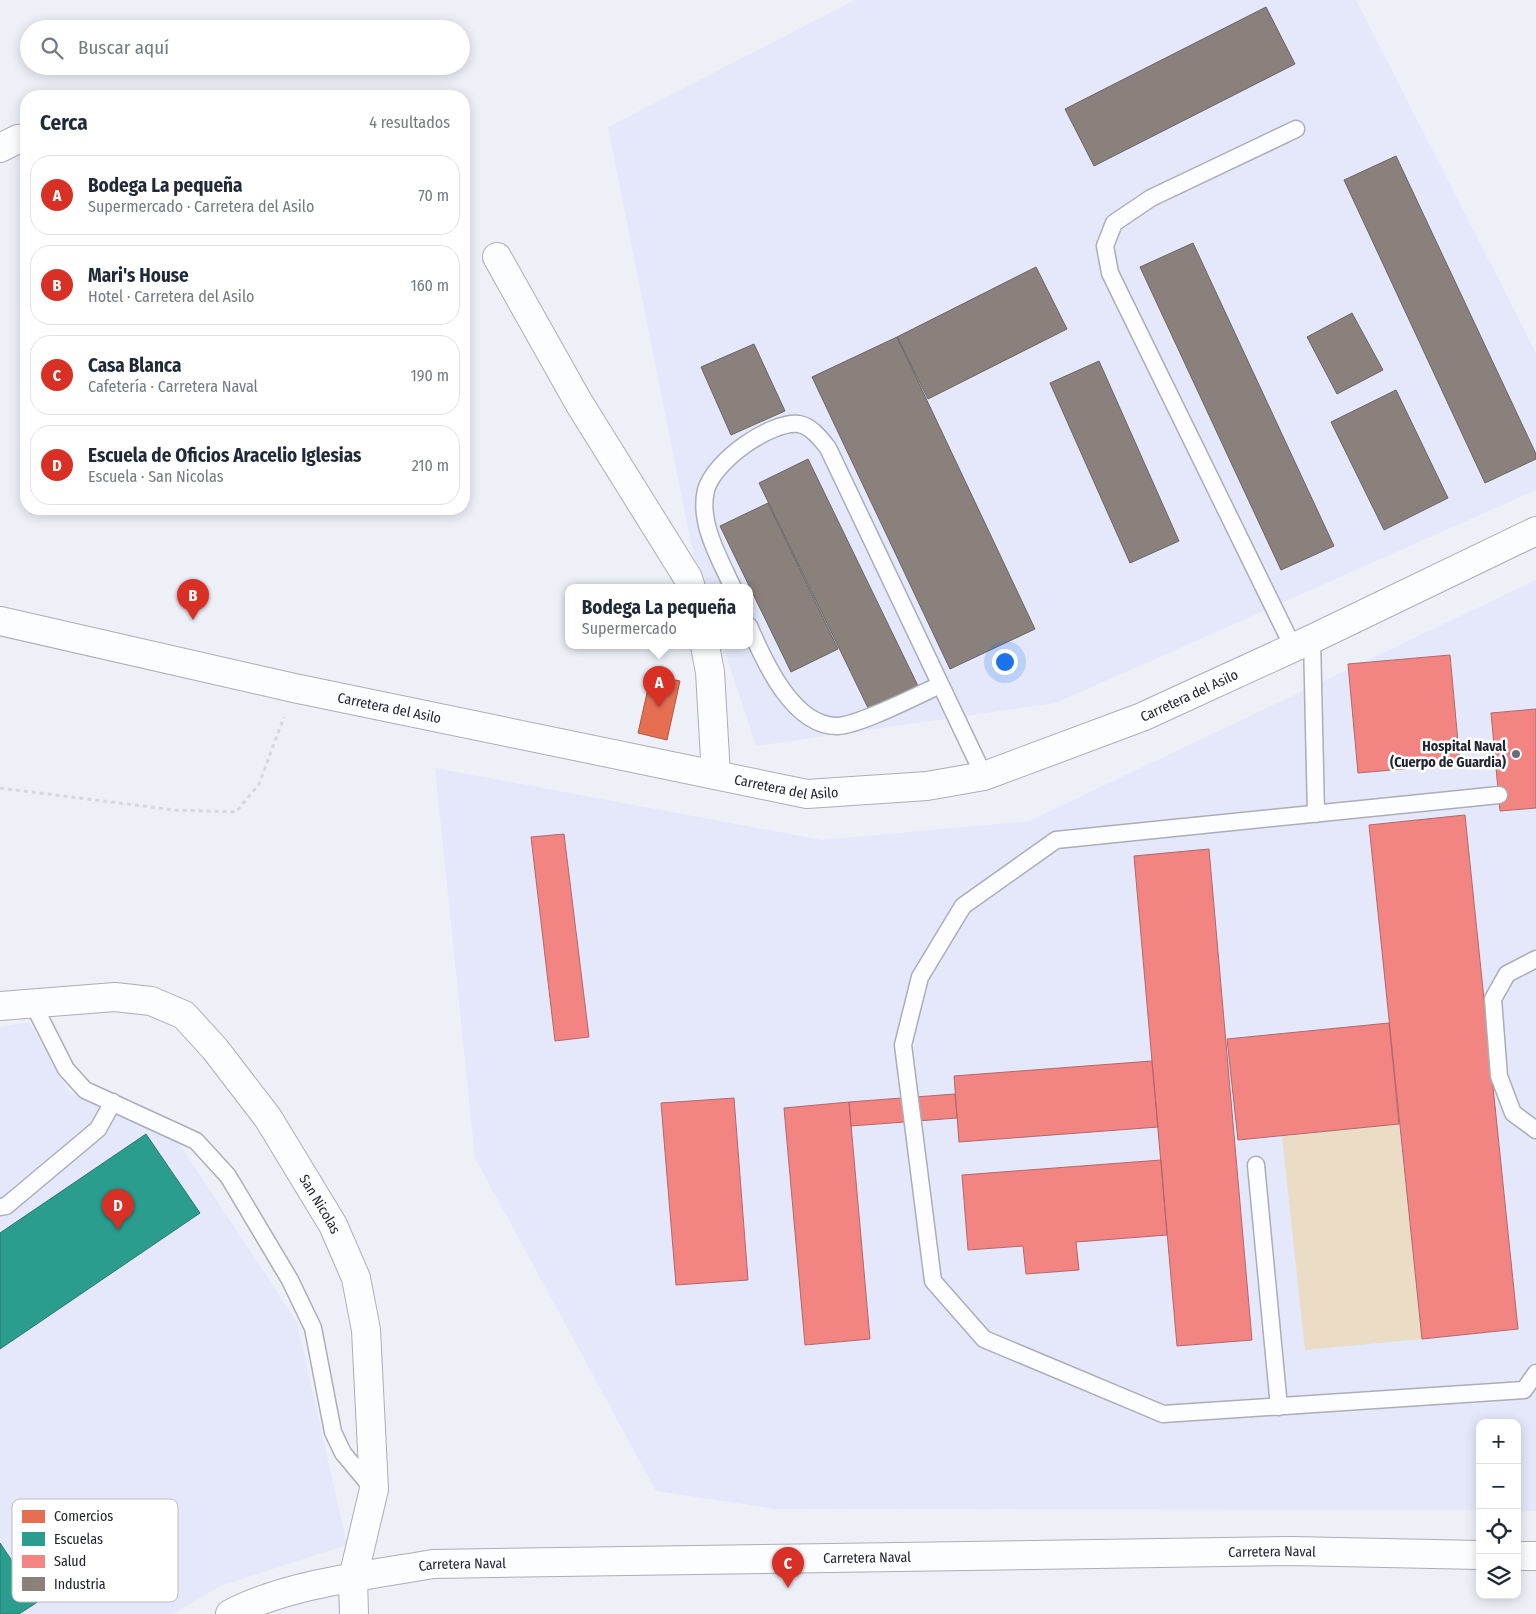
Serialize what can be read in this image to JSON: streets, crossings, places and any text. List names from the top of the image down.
{
  "streets": {
    "street": ["Carretera del Asilo", "San Nicolas", "Carretera Naval"]
  },
  "crossings": [
    ["San Nicolas", "Carretera Naval"]
  ],
  "places": ["Hospital Naval (Cuerpo de Guardia)"],
  "legend": [
    "Comercios",
    "Escuelas",
    "Salud",
    "Industria"
  ],
  "page": {
    "search": "Buscar aquí",
    "heading": ["Cerca", "4 resultados"],
    "list": [
      {
        "mark": "A",
        "name": "Bodega La pequeña",
        "note": "Supermercado · Carretera del Asilo",
        "value": "70 m"
      },
      {
        "mark": "B",
        "name": "Mari's House",
        "note": "Hotel · Carretera del Asilo",
        "value": "160 m"
      },
      {
        "mark": "C",
        "name": "Casa Blanca",
        "note": "Cafetería · Carretera Naval",
        "value": "190 m"
      },
      {
        "mark": "D",
        "name": "Escuela de Oficios Aracelio Iglesias",
        "note": "Escuela · San Nicolas",
        "value": "210 m"
      }
    ],
    "pins": [
      "B",
      "A",
      "D",
      "C"
    ],
    "popup": ["Bodega La pequeña", "Supermercado"],
    "map_buttons": ["+", "−"]
  }
}
